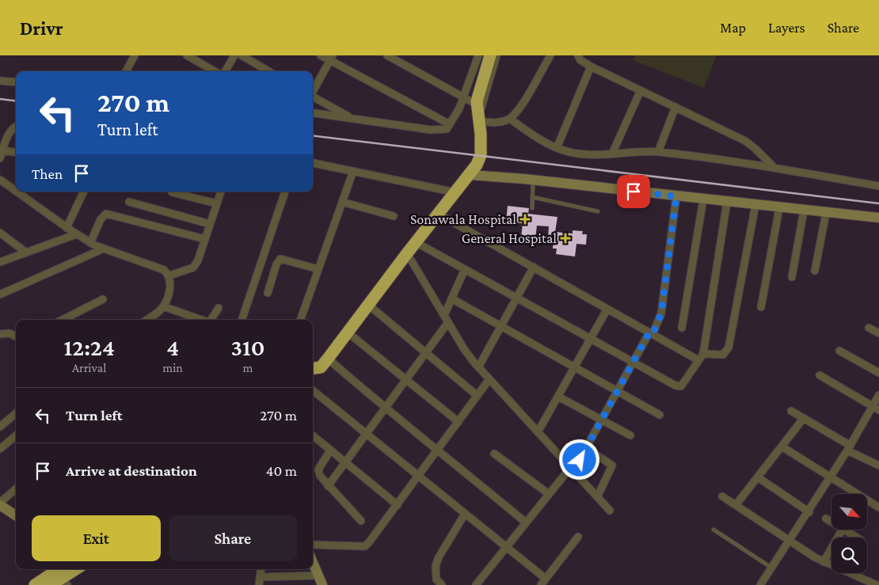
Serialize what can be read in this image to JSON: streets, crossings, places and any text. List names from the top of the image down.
{
  "places": {
    "health": ["Sonawala Hospital", "General Hospital"]
  },
  "north": "bottom right",
  "page": {
    "header": "Drivr",
    "nav": ["Map", "Layers", "Share"],
    "turn": ["270 m", "Turn left"],
    "then": "Then",
    "eta": [
      "12:24",
      "Arrival",
      "4",
      "min",
      "310",
      "m"
    ],
    "list": [
      {
        "name": "Turn left",
        "value": "270 m"
      },
      {
        "name": "Arrive at destination",
        "value": "40 m"
      }
    ],
    "buttons": ["Exit", "Share"]
  }
}
